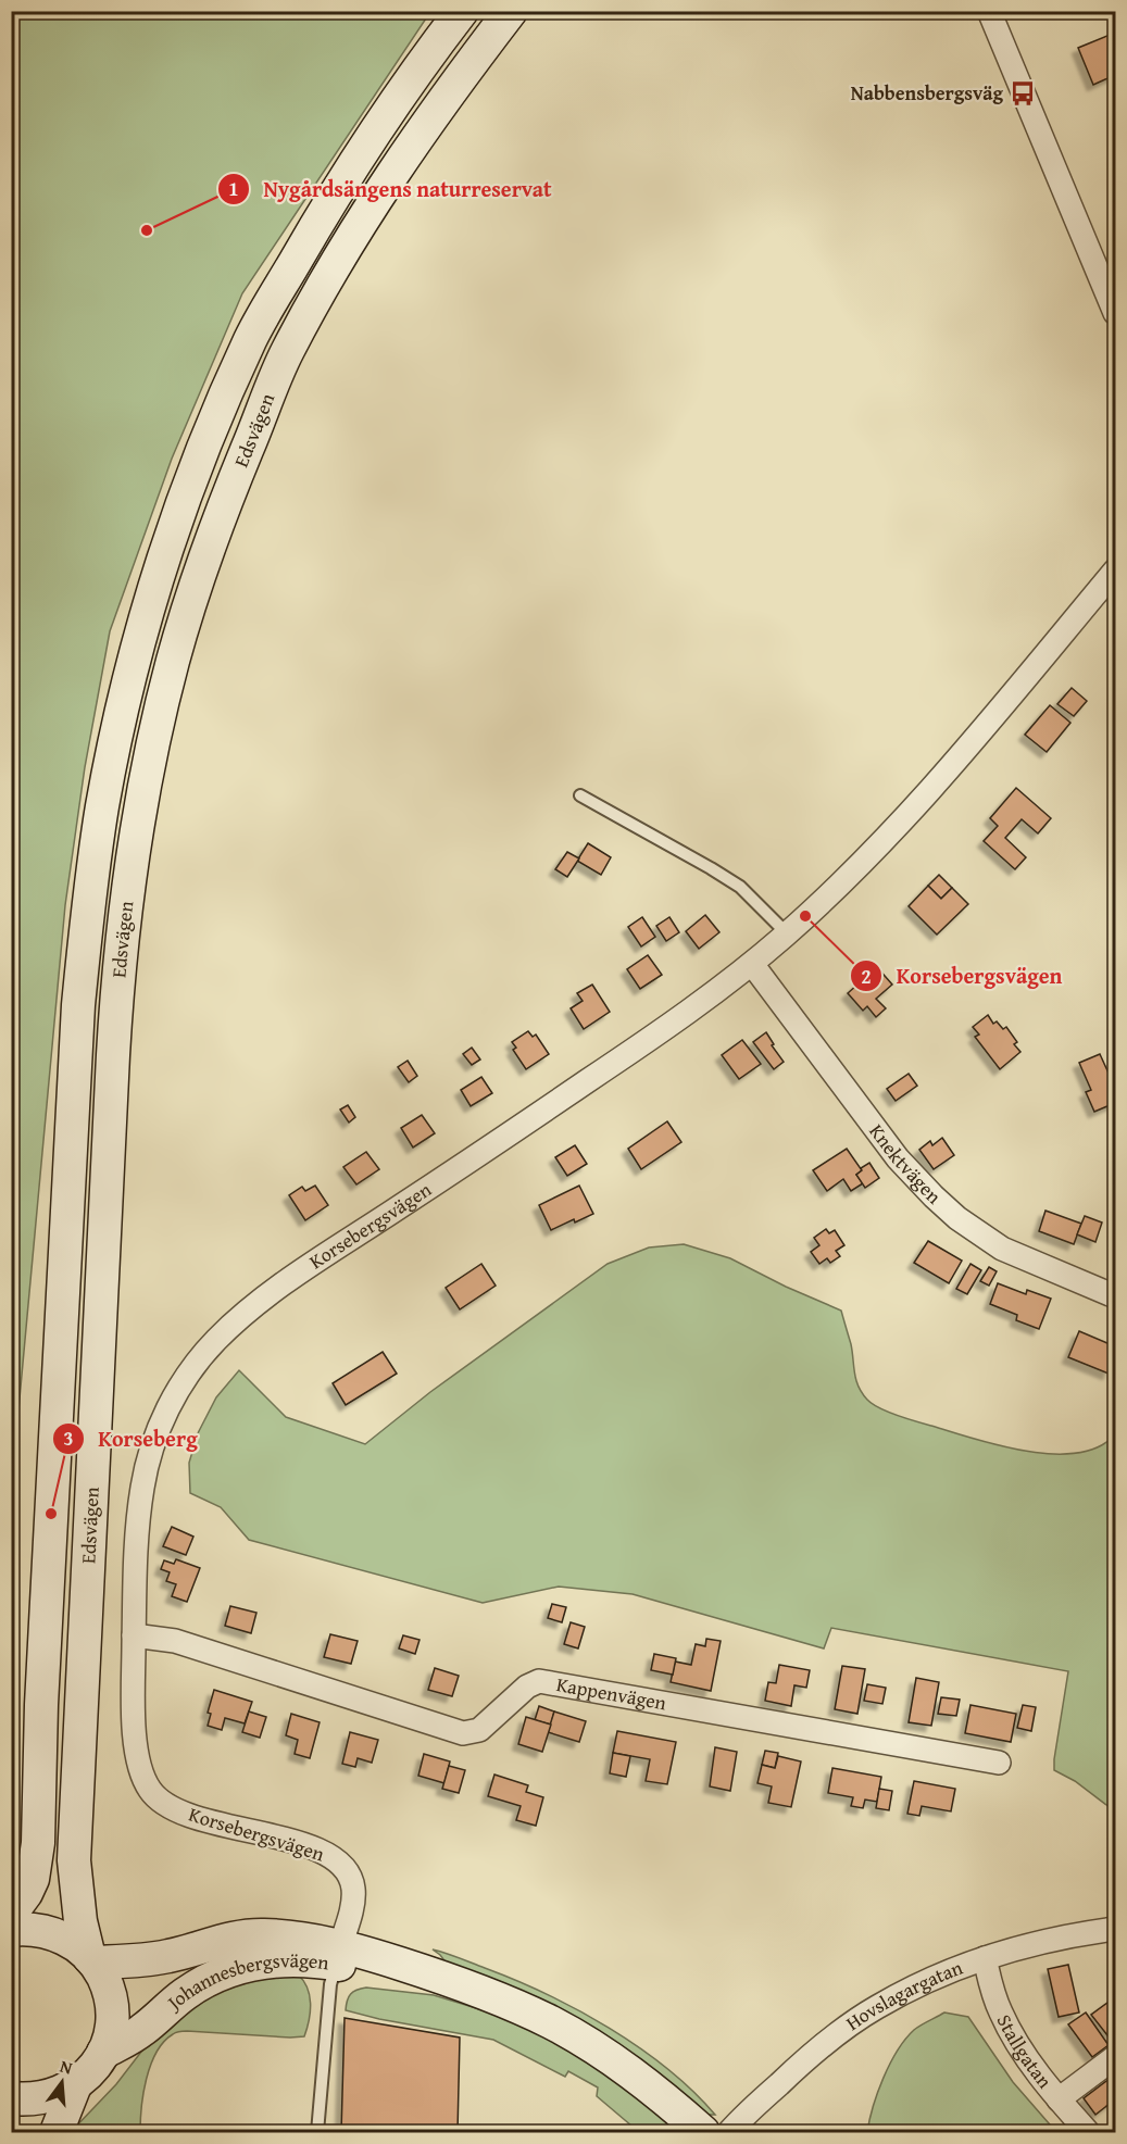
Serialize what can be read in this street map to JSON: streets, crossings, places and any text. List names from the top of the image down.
{
  "streets": {
    "main road": ["Edsvägen", "Johannesbergsvägen"],
    "street": [
      "Knektvägen",
      "Korsebergsvägen",
      "Kappenvägen",
      "Hovslagargatan",
      "Stallgatan"
    ]
  },
  "crossings": [
    ["Edsvägen", "Johannesbergsvägen"],
    ["Knektvägen", "Korsebergsvägen"],
    ["Korsebergsvägen", "Kappenvägen"],
    ["Korsebergsvägen", "Johannesbergsvägen"],
    ["Hovslagargatan", "Stallgatan"]
  ],
  "places": {
    "bus stop": ["Nabbensbergsväg"],
    "other": ["Nygårdsängens naturreservat", "Korsebergsvägen", "Korseberg"]
  },
  "north": "top"
}
